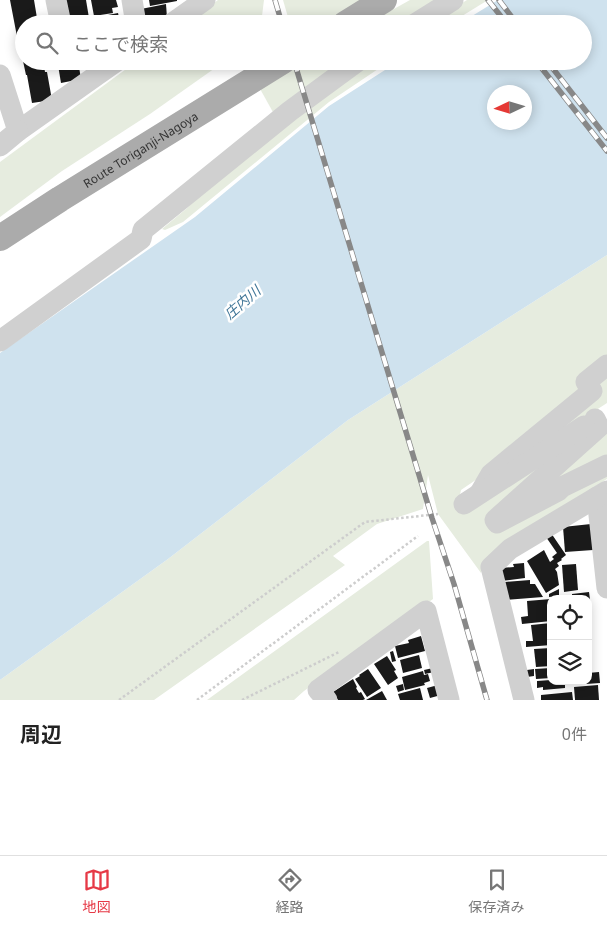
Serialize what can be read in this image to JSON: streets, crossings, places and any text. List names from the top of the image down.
{
  "streets": {
    "main road": ["Route Toriganji-Nagoya"]
  },
  "water": ["庄内川"],
  "north": "left",
  "page": {
    "search": "ここで検索",
    "heading": ["周辺", "0件"],
    "nav": ["地図", "経路", "保存済み"]
  }
}
